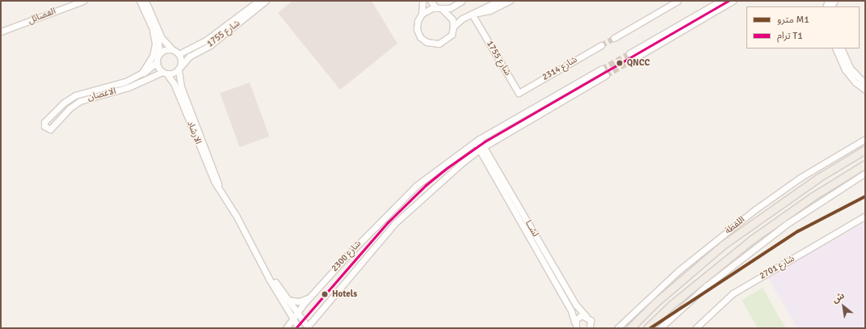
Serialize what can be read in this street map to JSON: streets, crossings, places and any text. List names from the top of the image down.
{
  "streets": {
    "main road": ["اللقطة"],
    "street": [
      "الفضائل",
      "شارع 1755",
      "شارع 2314",
      "الاغصان",
      "الارشاد",
      "لشــا",
      "شارع 2300",
      "شارع 2701"
    ]
  },
  "crossings": [
    ["شارع 1755", "شارع 2314"],
    ["شارع 1755", "الاغصان"],
    ["شارع 1755", "الارشاد"],
    ["الاغصان", "الارشاد"],
    ["الارشاد", "شارع 2300"],
    ["لشــا", "شارع 2300"]
  ],
  "places": ["QNCC", "Hotels"],
  "lines": ["tram line T1", "metro line M1"],
  "legend": ["مترو M1", "ترام T1"],
  "north": "top left"
}
